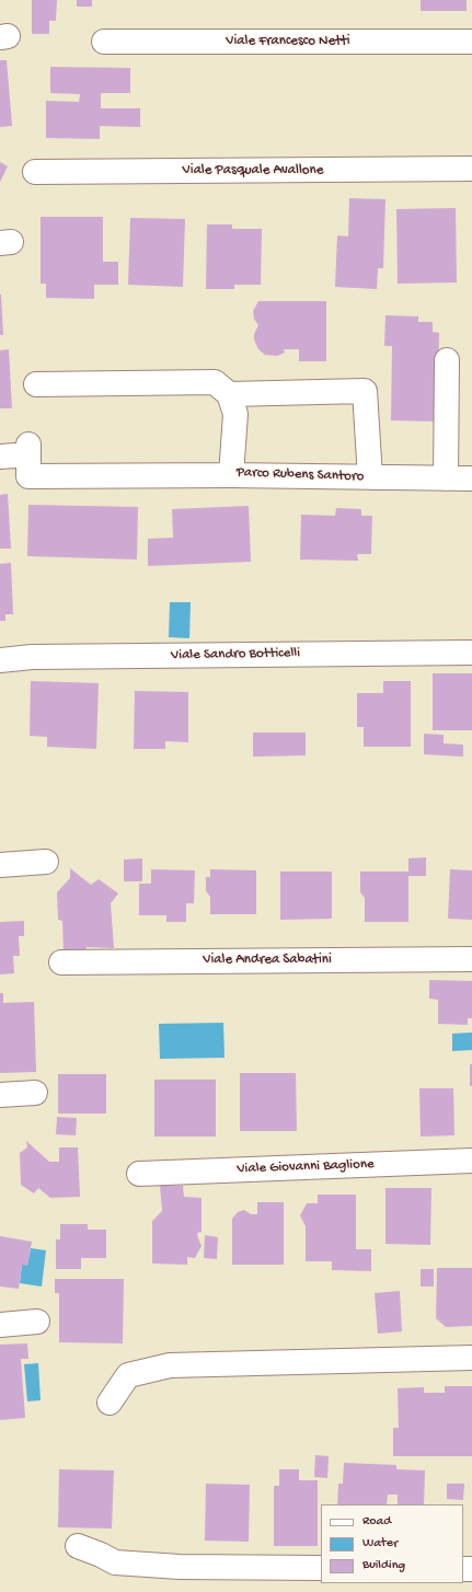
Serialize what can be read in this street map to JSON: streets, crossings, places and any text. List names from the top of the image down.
{
  "streets": {
    "street": [
      "Viale Francesco Netti",
      "Viale Pasquale Avallone",
      "Parco Rubens Santoro",
      "Viale Sandro Botticelli",
      "Viale Andrea Sabatini",
      "Viale Giovanni Baglione"
    ]
  },
  "legend": ["Road", "Water", "Building"]
}
